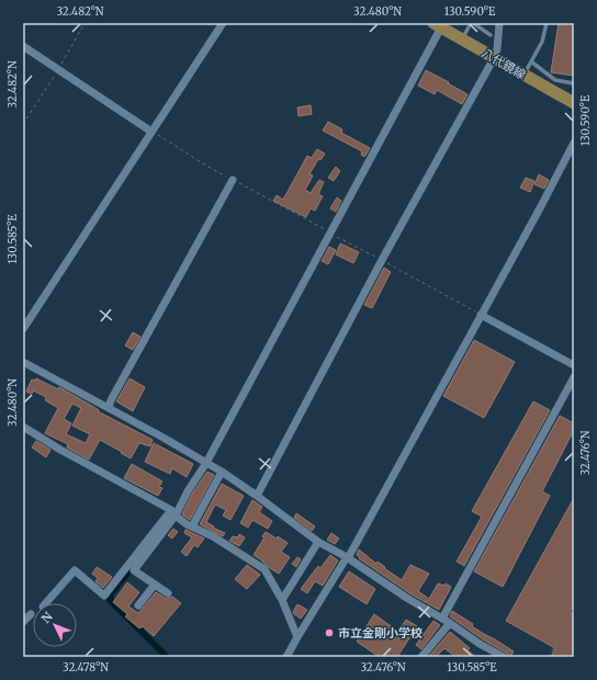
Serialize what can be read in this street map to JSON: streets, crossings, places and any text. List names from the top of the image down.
{
  "streets": {
    "main road": ["八代鏡線"]
  },
  "places": ["市立金剛小学校"],
  "north": "top left",
  "coordinates": [
    "32.482°N",
    "32.480°N",
    "130.590°E",
    "130.585°E",
    "32.476°N",
    "32.478°N"
  ]
}
